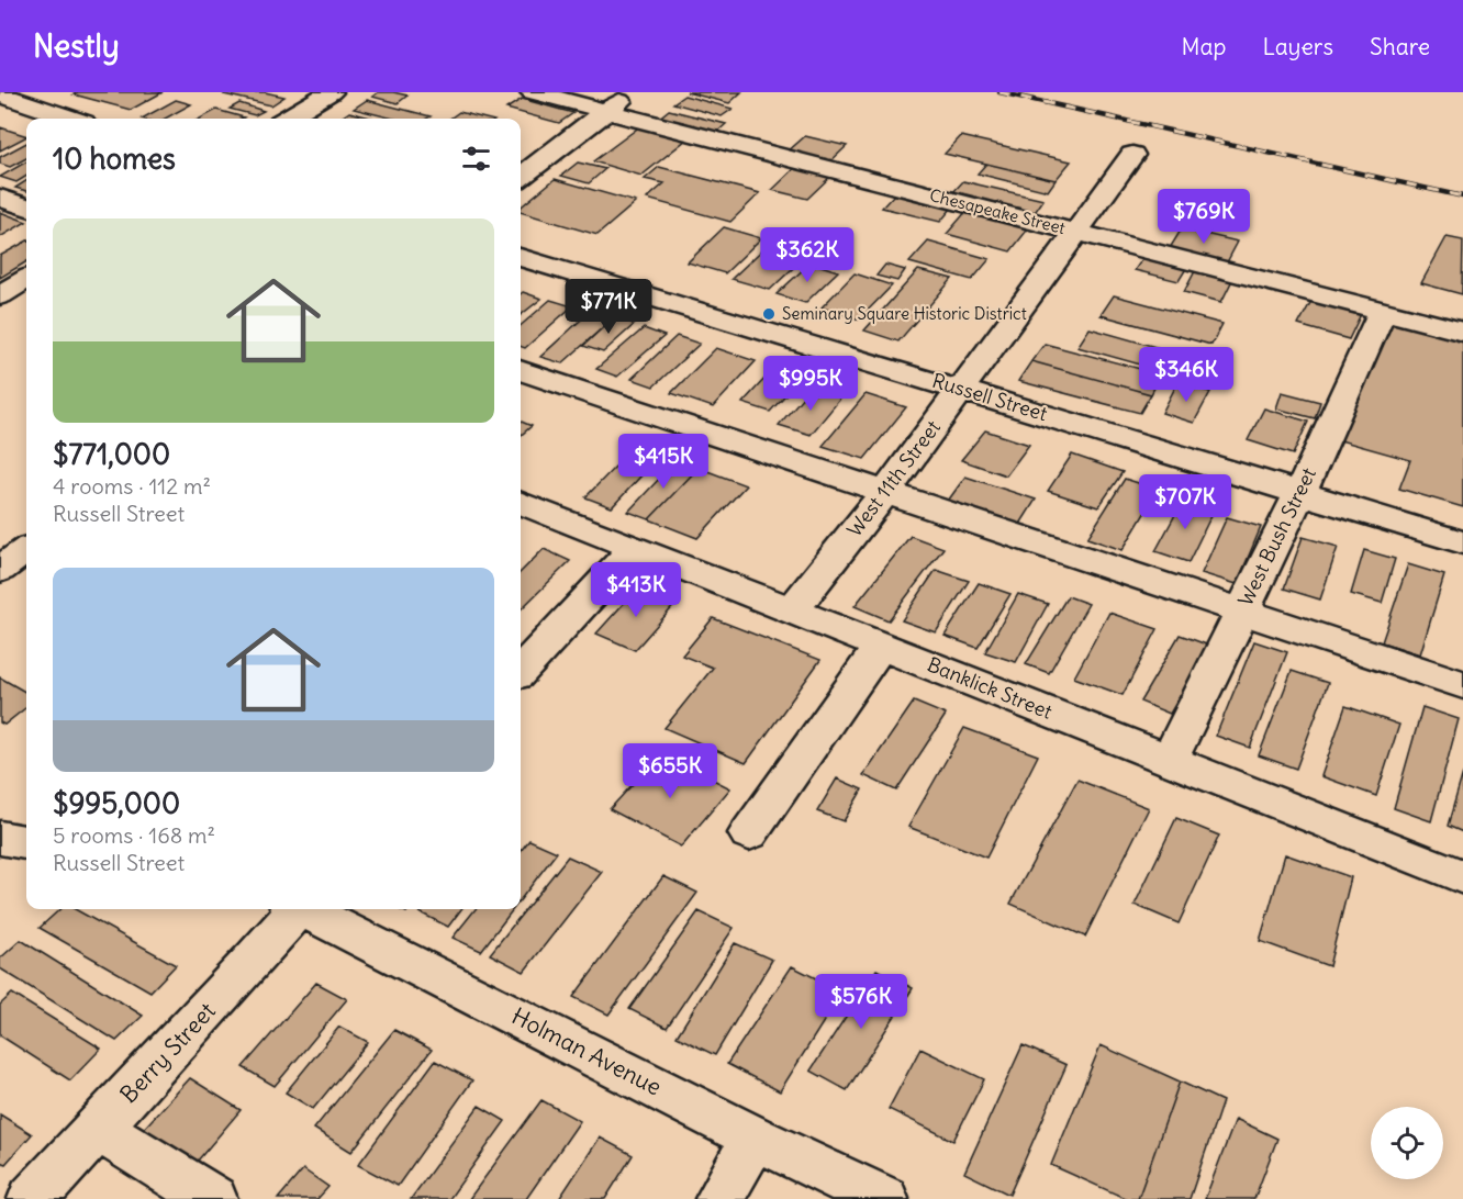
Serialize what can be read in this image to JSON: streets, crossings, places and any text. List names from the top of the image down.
{
  "streets": {
    "street": [
      "Chesapeake Street",
      "Russell Street",
      "West 11th Street",
      "West Bush Street",
      "Banklick Street",
      "Holman Avenue",
      "Berry Street"
    ]
  },
  "crossings": [
    ["Chesapeake Street", "West 11th Street"],
    ["Chesapeake Street", "West Bush Street"],
    ["Russell Street", "West 11th Street"],
    ["Russell Street", "West Bush Street"],
    ["West 11th Street", "Banklick Street"],
    ["West Bush Street", "Banklick Street"]
  ],
  "places": ["Seminary Square Historic District"],
  "page": {
    "header": "Nestly",
    "nav": ["Map", "Layers", "Share"],
    "heading": "10 homes",
    "price": [
      "$769K",
      "$362K",
      "$771K",
      "$346K",
      "$995K",
      "$415K",
      "$707K",
      "$413K",
      "$655K",
      "$576K"
    ],
    "list": [
      {
        "name": "$771,000",
        "note": "4 rooms · 112 m² · Russell Street"
      },
      {
        "name": "$995,000",
        "note": "5 rooms · 168 m² · Russell Street"
      }
    ]
  }
}
